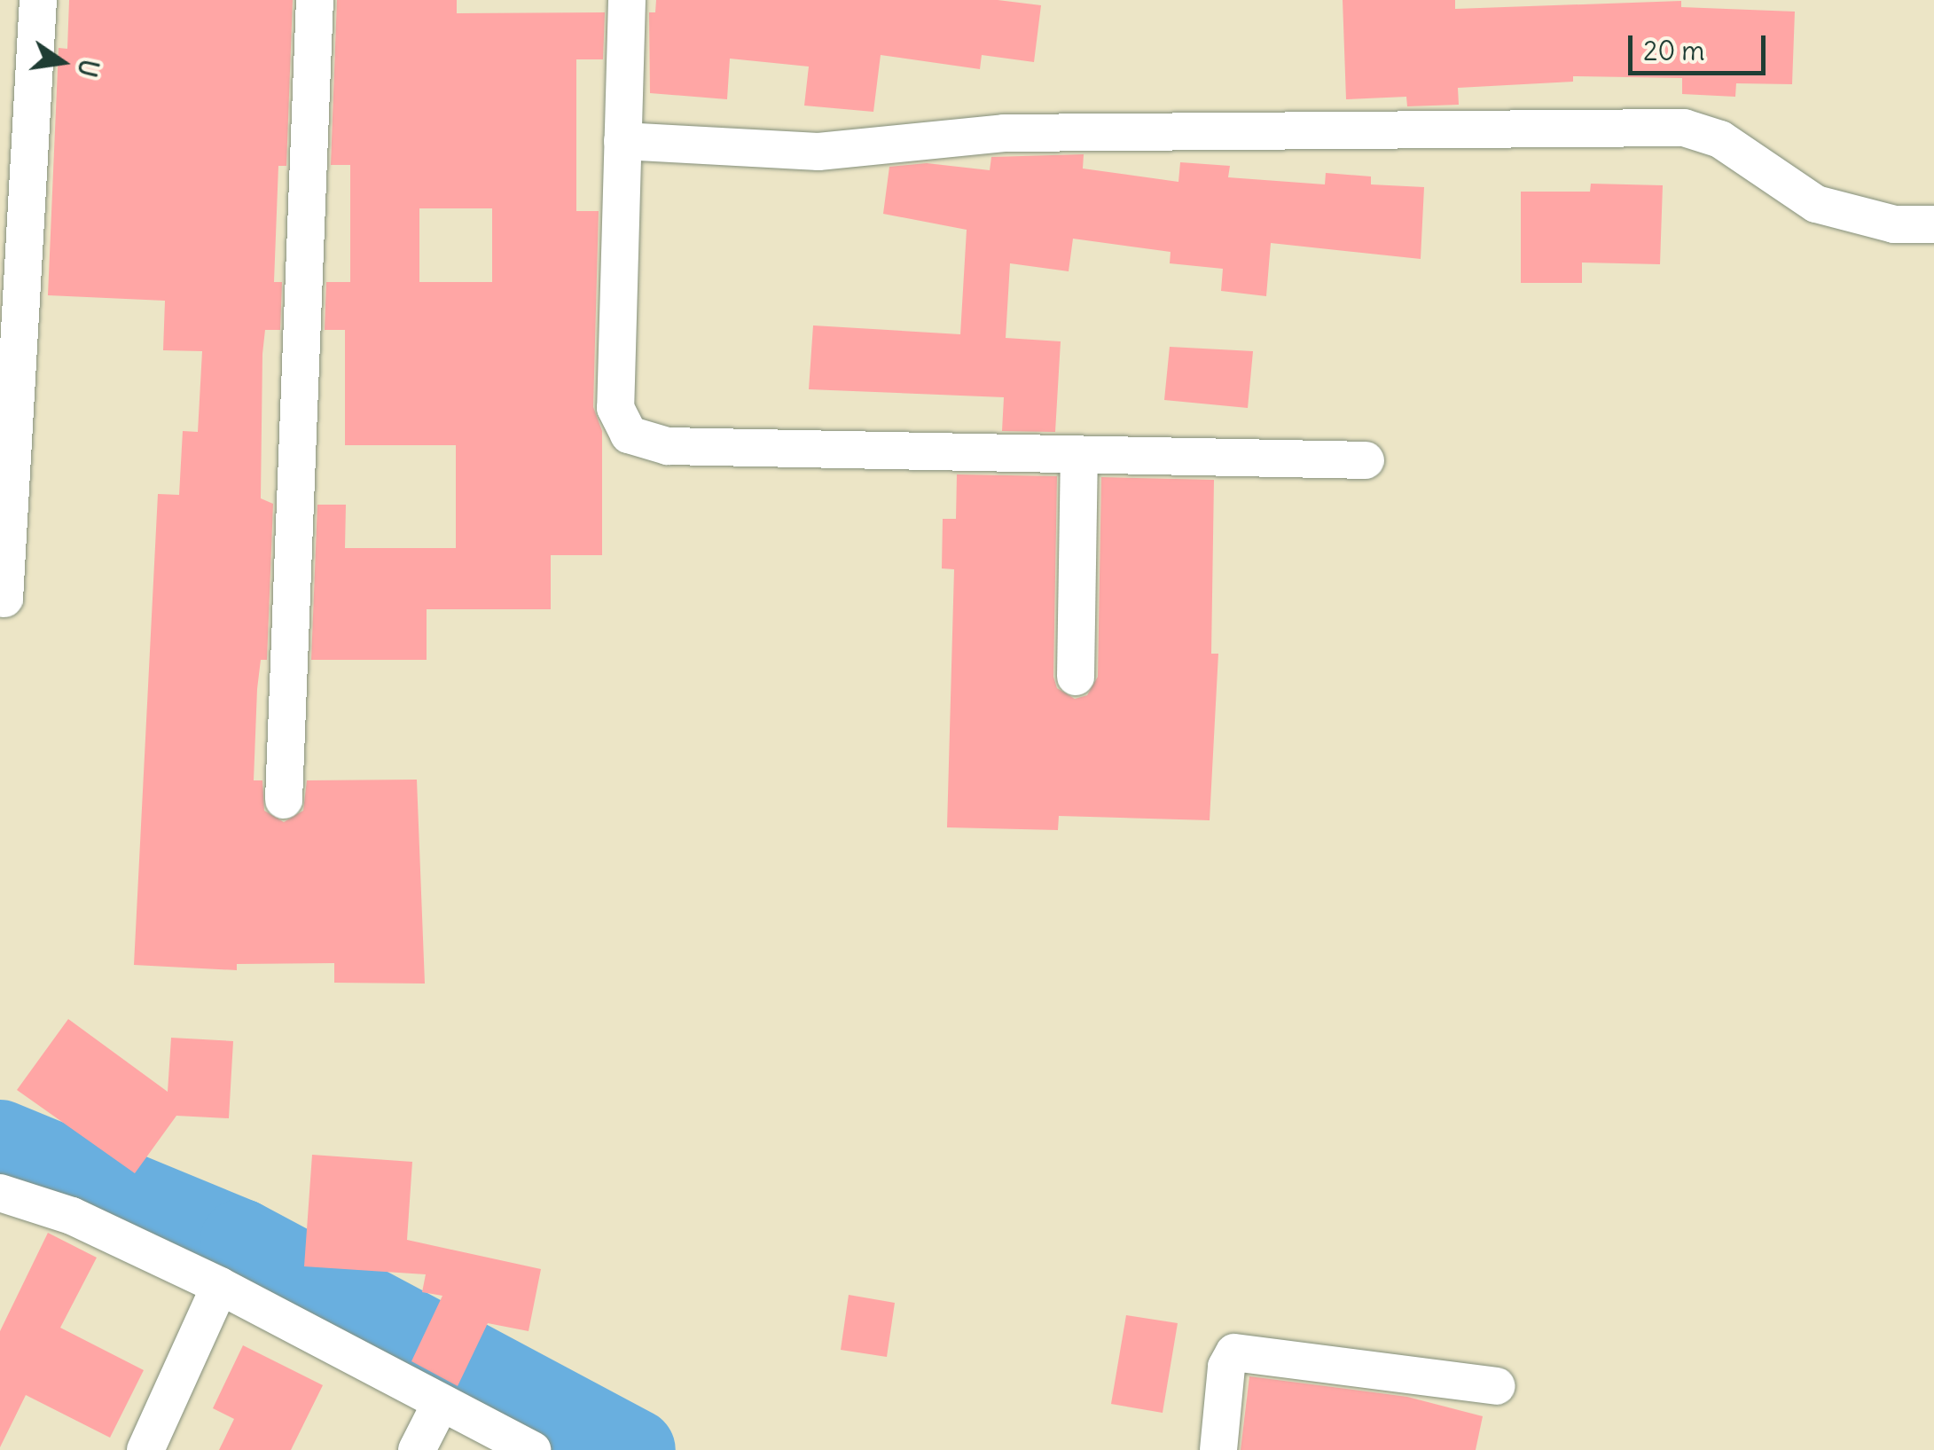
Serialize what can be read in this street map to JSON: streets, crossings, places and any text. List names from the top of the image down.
{
  "scale_bar": "20 m",
  "north": "right"
}
